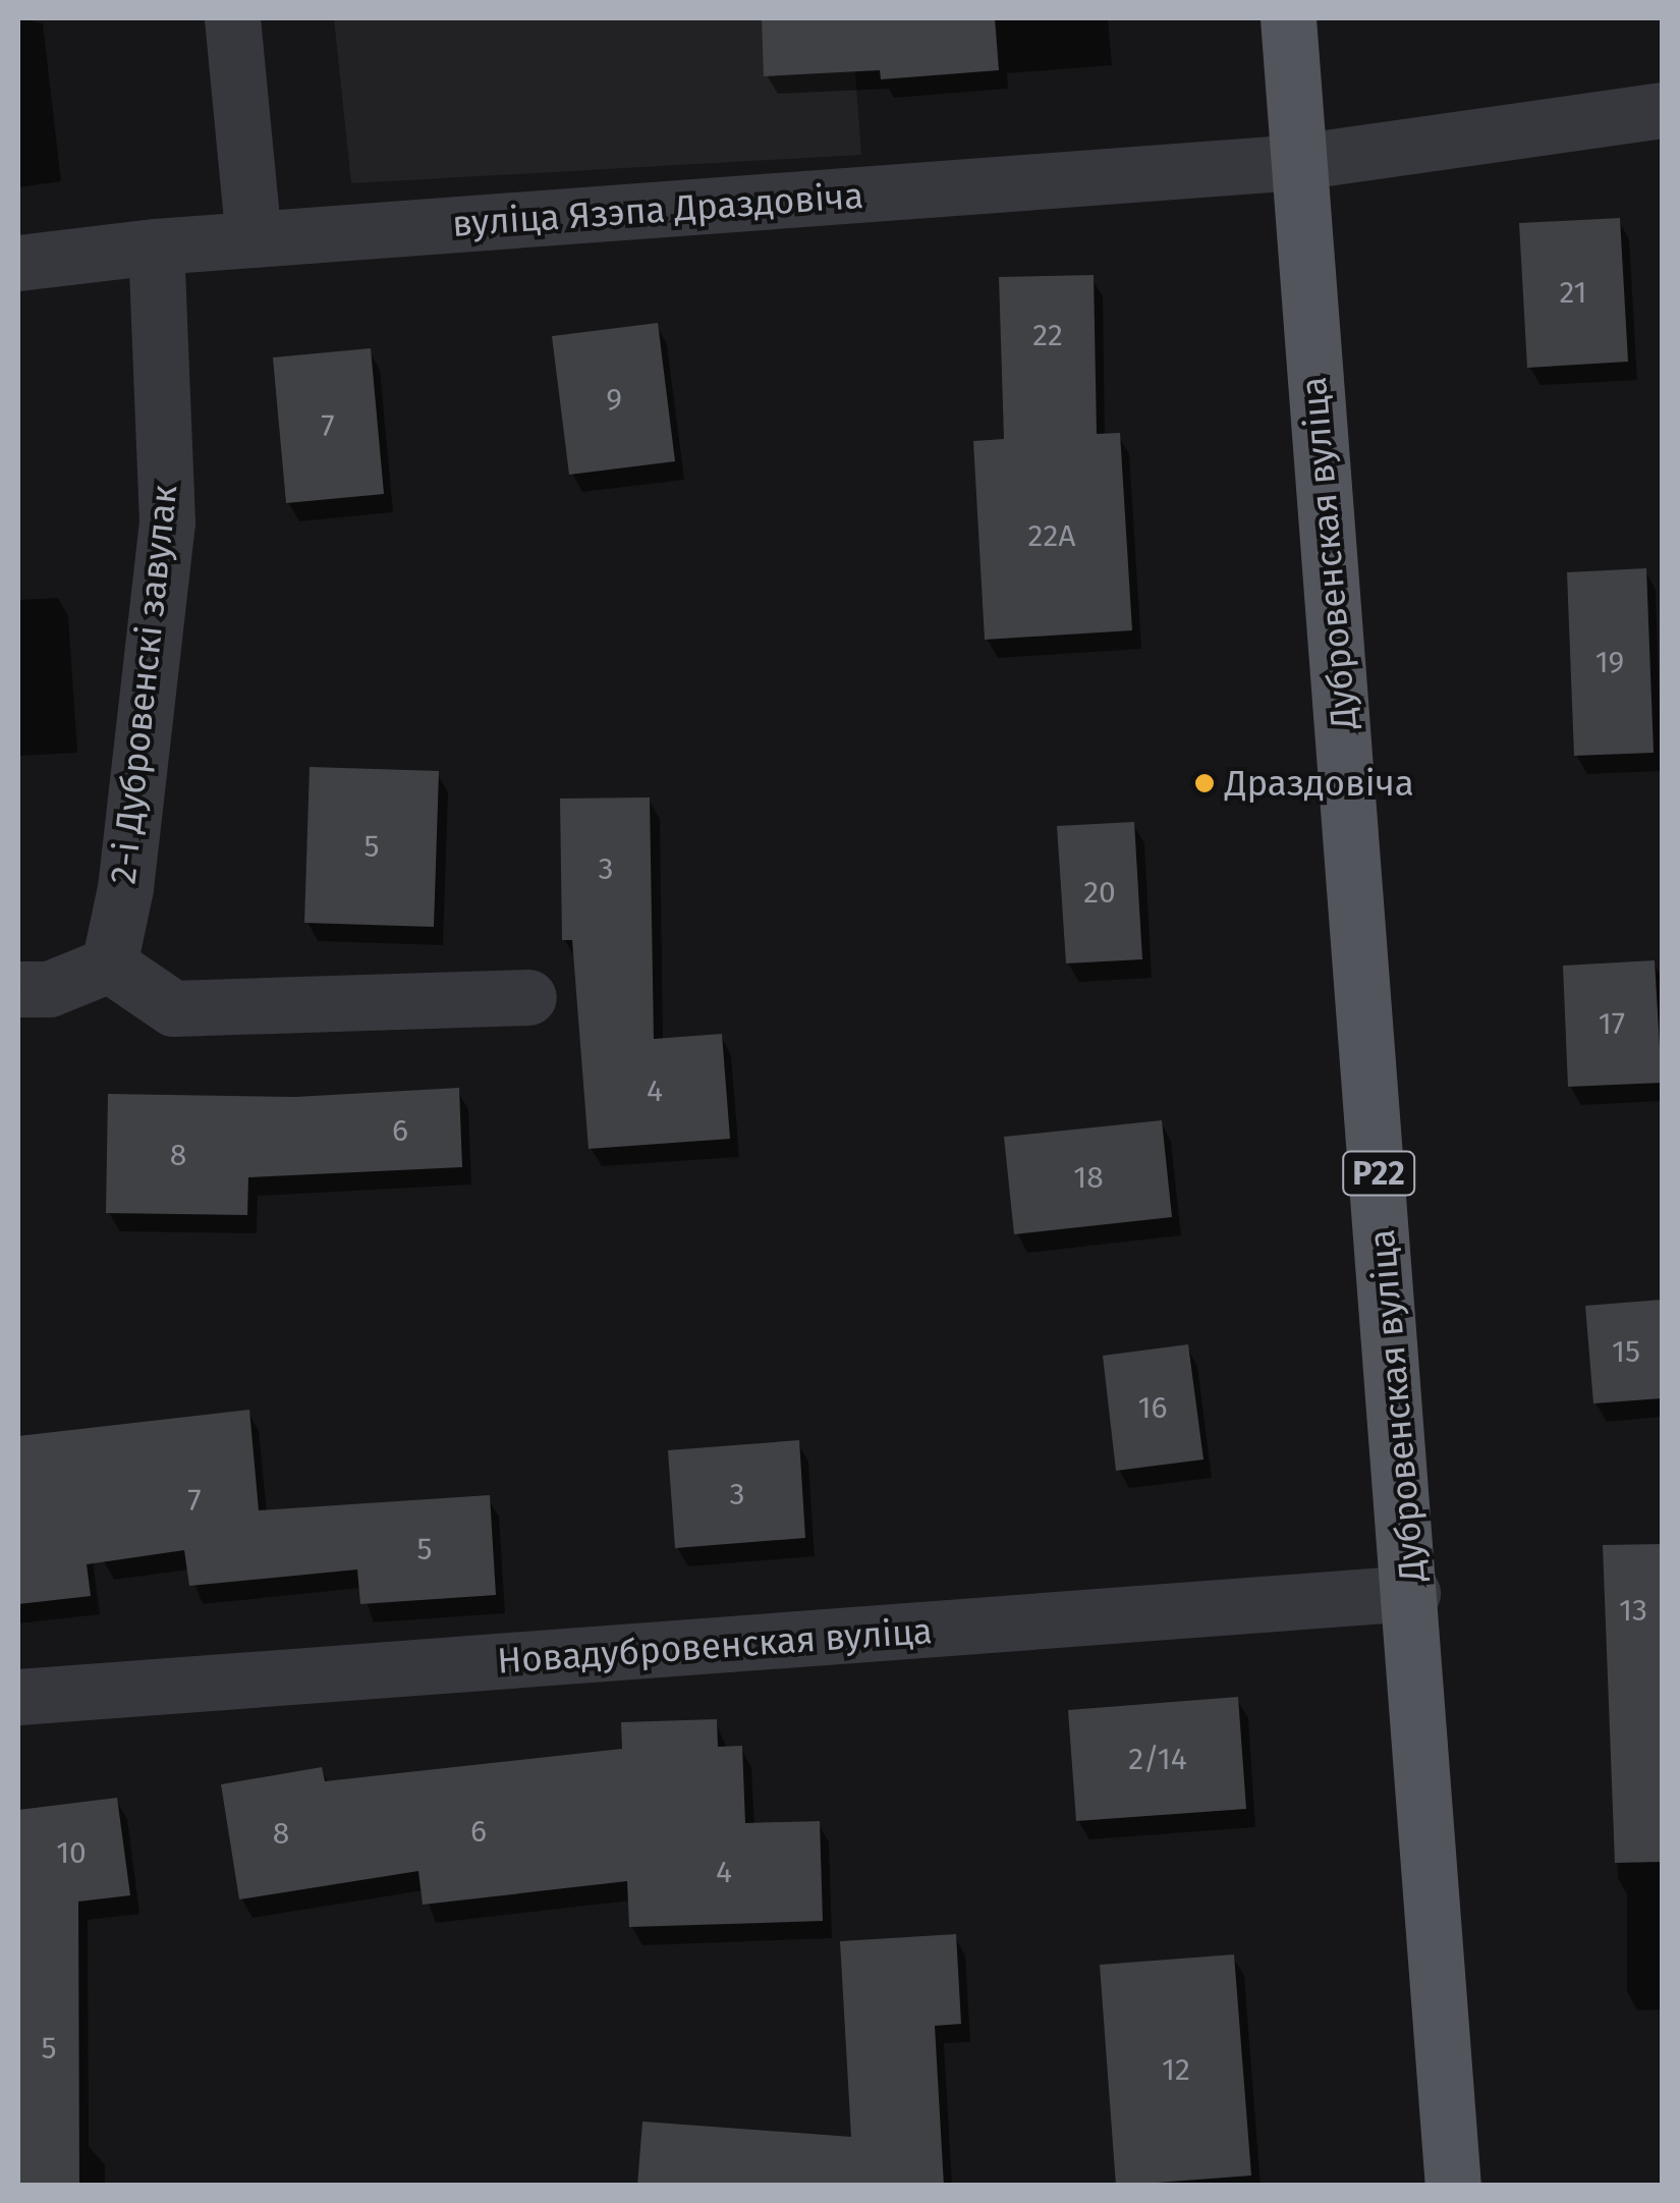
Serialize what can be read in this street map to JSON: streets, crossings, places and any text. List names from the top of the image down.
{
  "streets": {
    "main road": ["Дубровенская вуліца", "Р22"],
    "street": ["вуліца Язэпа Драздовіча", "2-і Дубровенскі завулак", "Новадубровенская вуліца"]
  },
  "crossings": [
    ["вуліца Язэпа Драздовіча", "Дубровенская вуліца"],
    ["вуліца Язэпа Драздовіча", "2-і Дубровенскі завулак"],
    ["Дубровенская вуліца", "Новадубровенская вуліца"]
  ],
  "places": ["Драздовіча"],
  "house_numbers": [
    "21",
    "22",
    "9",
    "7",
    "22А",
    "19",
    "5",
    "3",
    "20",
    "17",
    "4",
    "6",
    "8",
    "18",
    "15",
    "16",
    "3",
    "7",
    "5",
    "13",
    "2/14",
    "6",
    "8",
    "10",
    "4",
    "5",
    "12"
  ]
}
